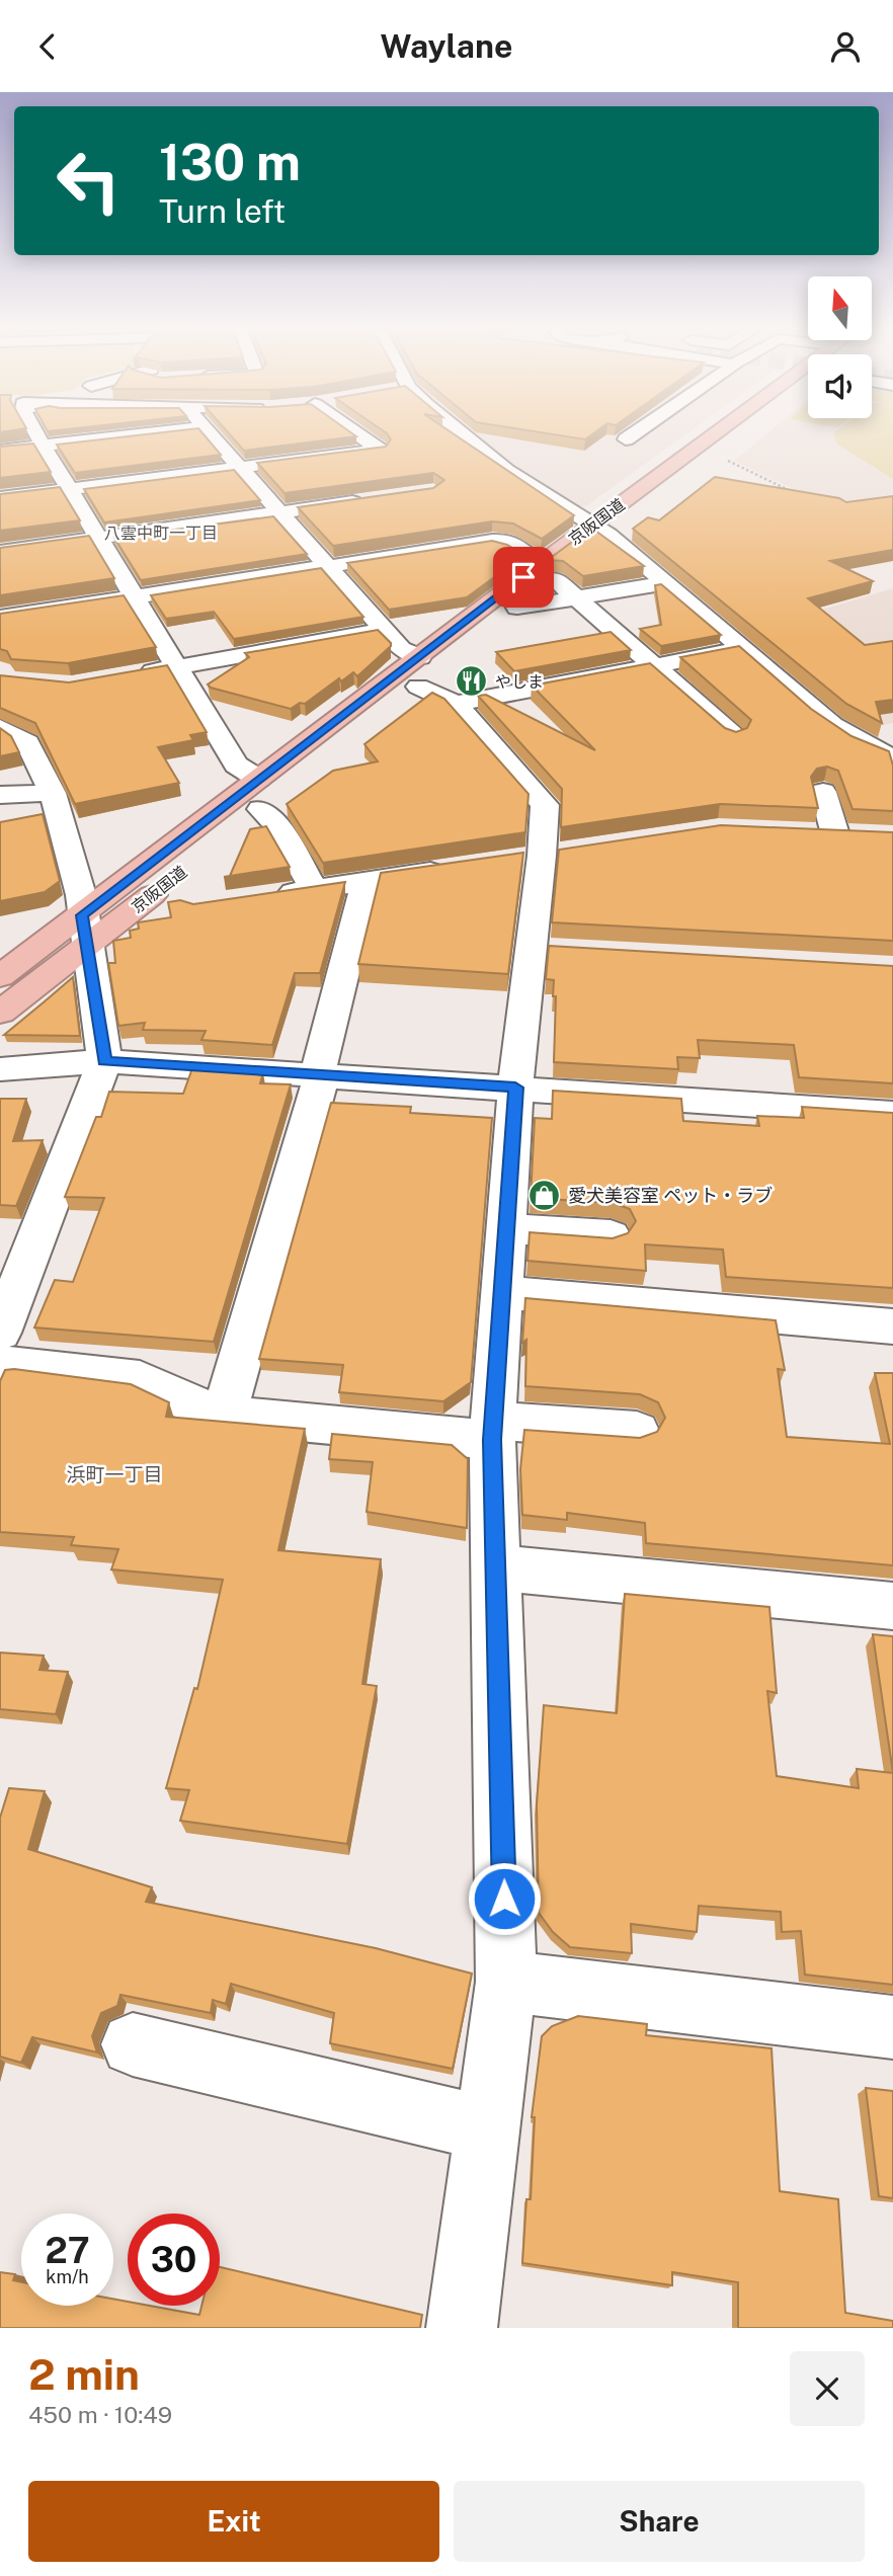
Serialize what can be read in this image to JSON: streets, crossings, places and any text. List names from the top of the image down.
{
  "streets": {
    "highway": ["京阪国道"]
  },
  "districts": ["八雲中町一丁目", "浜町一丁目"],
  "places": {
    "restaurant": ["やしま"],
    "shop": ["愛犬美容室 ペット・ラブ"]
  },
  "north": "top",
  "page": {
    "header": "Waylane",
    "turn": ["130 m", "Turn left"],
    "speed": "27 km/h",
    "limit": "30",
    "heading": ["2 min", "450 m · 10:49"],
    "buttons": ["Exit", "Share"]
  }
}
